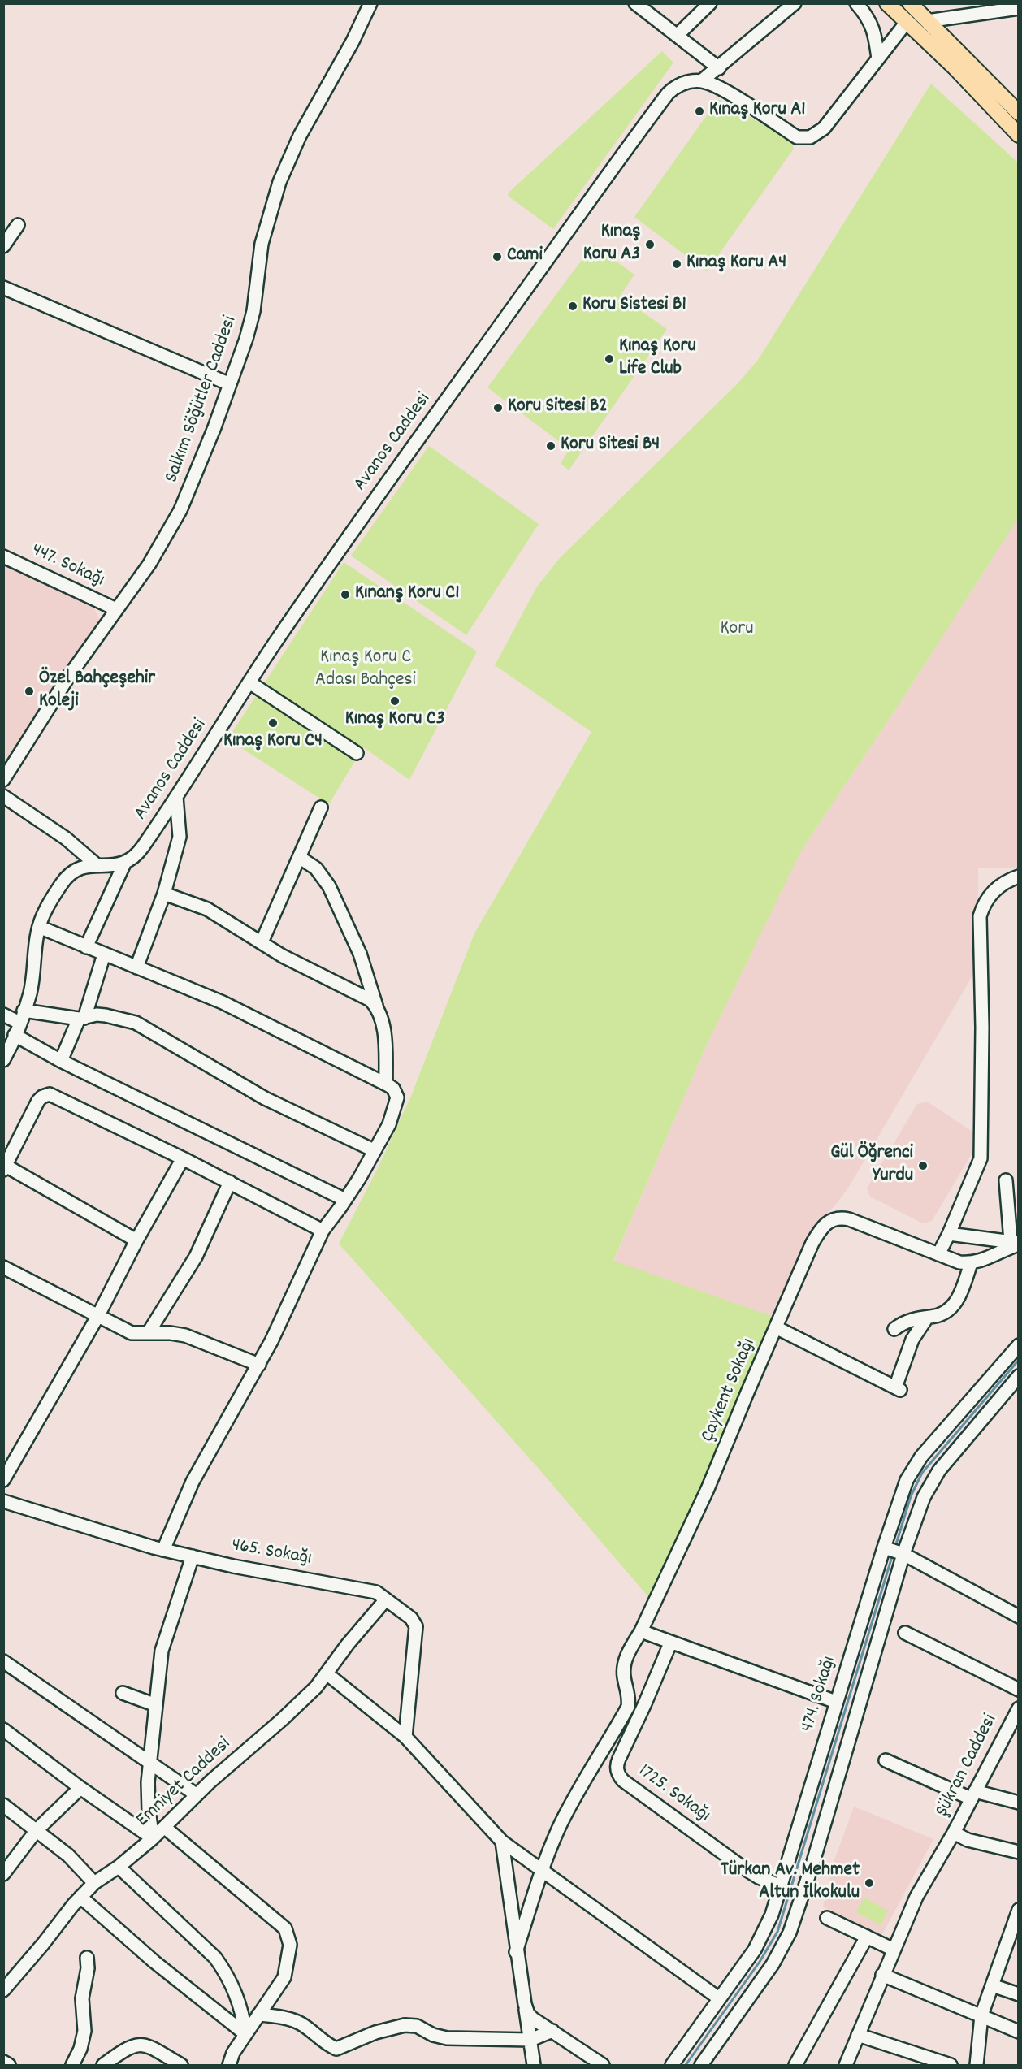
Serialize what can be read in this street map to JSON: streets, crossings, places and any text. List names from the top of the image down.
{
  "streets": {
    "street": [
      "Salkım Söğütler Caddesi",
      "Avanos Caddesi",
      "447. Sokağı",
      "Çaykent Sokağı",
      "465. Sokağı",
      "474. Sokağı",
      "Şükran Caddesi",
      "Emniyet Caddesi",
      "1725. Sokağı"
    ]
  },
  "crossings": [
    ["Salkım Söğütler Caddesi", "447. Sokağı"],
    ["465. Sokağı", "Emniyet Caddesi"],
    ["474. Sokağı", "1725. Sokağı"]
  ],
  "parks": ["Koru", "Kınaş Koru C Adası Bahçesi"],
  "places": [
    "Kınaş Koru A1",
    "Kınaş Koru A3",
    "Cami",
    "Kınaş Koru A4",
    "Koru Sistesi B1",
    "Kınaş Koru Life Club",
    "Koru Sitesi B2",
    "Koru Sitesi B4",
    "Kınanş Koru C1",
    "Özel Bahçeşehir Koleji",
    "Kınaş Koru C3",
    "Kınaş Koru C4",
    "Gül Öğrenci Yurdu",
    "Türkan Av. Mehmet Altun İlkokulu"
  ]
}
